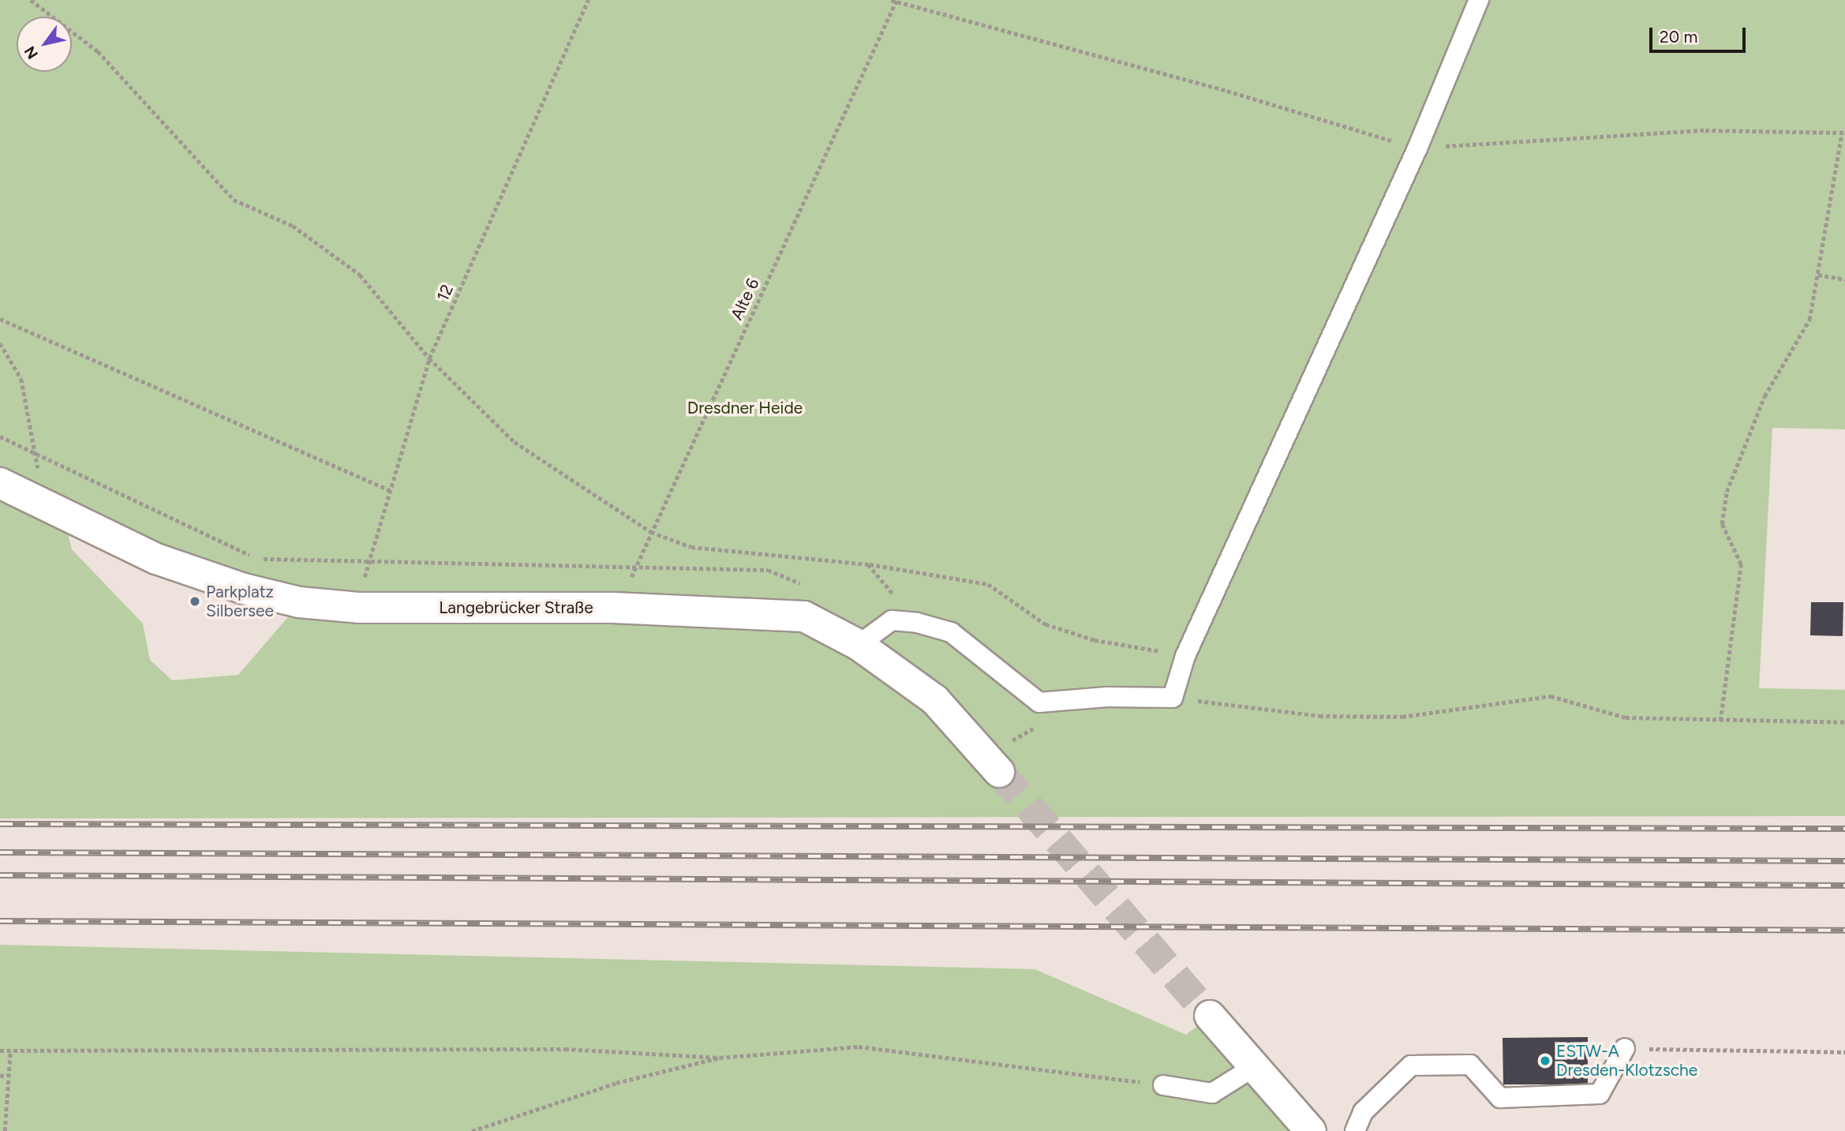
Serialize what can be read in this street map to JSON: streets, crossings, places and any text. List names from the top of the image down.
{
  "streets": {
    "main road": ["Langebrücker Straße"],
    "path": ["12", "Alte 6"]
  },
  "crossings": [
    ["12", "Langebrücker Straße"],
    ["Alte 6", "Langebrücker Straße"]
  ],
  "parks": ["Dresdner Heide"],
  "places": ["Parkplatz Silbersee", "ESTW-A Dresden-Klotzsche"],
  "scale_bar": "20 m",
  "north": "bottom left"
}
